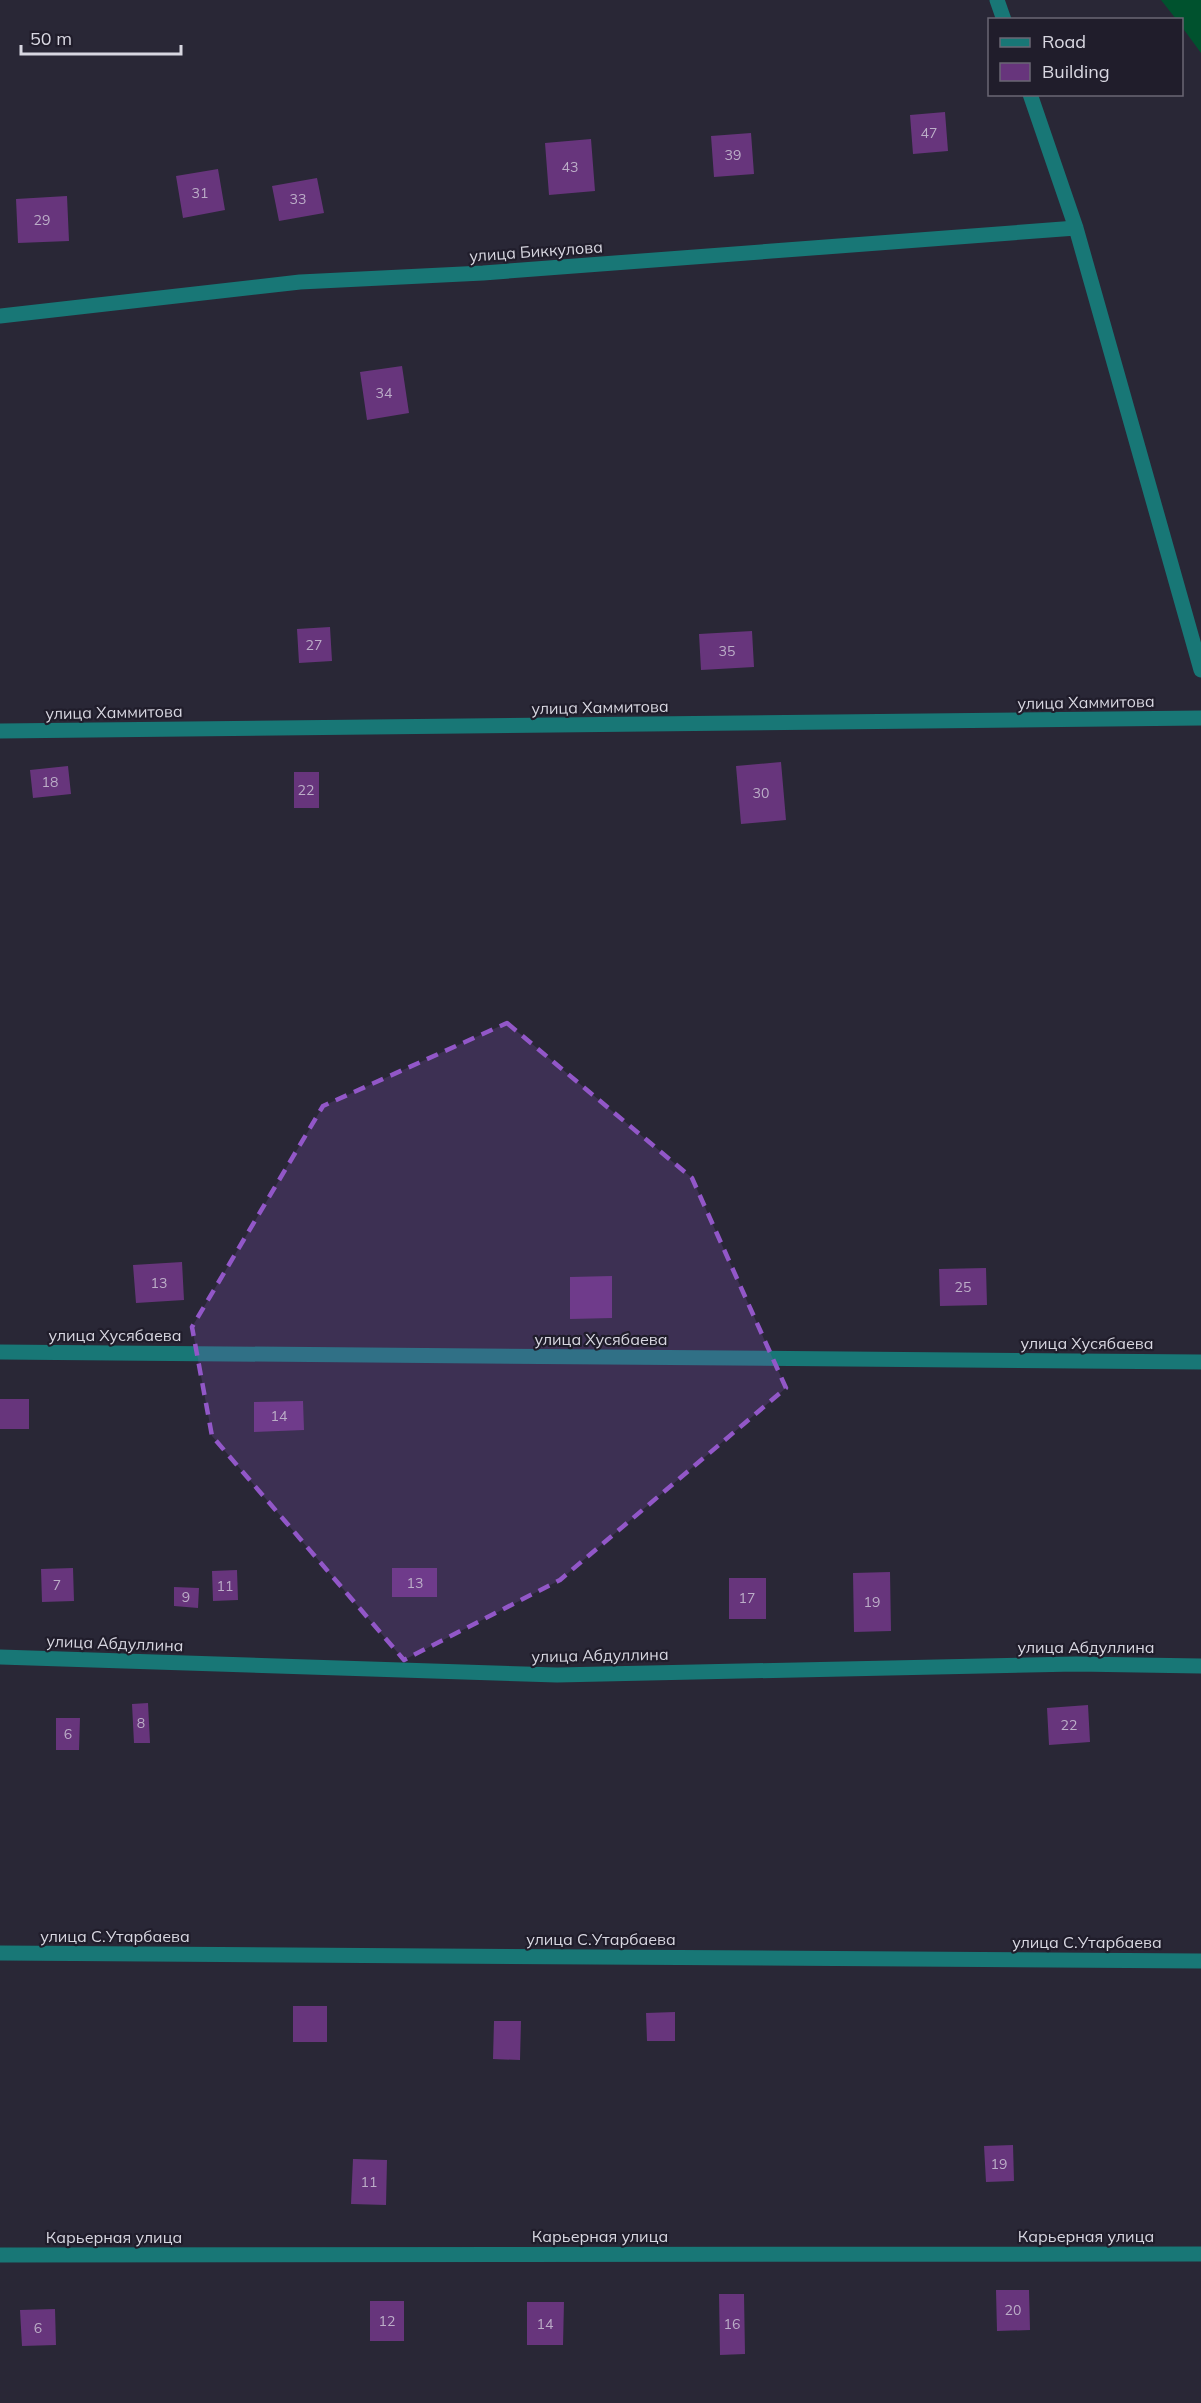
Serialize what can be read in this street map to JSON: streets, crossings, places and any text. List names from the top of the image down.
{
  "streets": {
    "street": [
      "улица Биккулова",
      "улица Хаммитова",
      "улица Хусябаева",
      "улица Абдуллина",
      "улица С.Утарбаева",
      "Карьерная улица"
    ]
  },
  "house_numbers": [
    "47",
    "39",
    "43",
    "31",
    "33",
    "29",
    "34",
    "27",
    "35",
    "18",
    "22",
    "30",
    "13",
    "25",
    "14",
    "13",
    "7",
    "11",
    "9",
    "17",
    "19",
    "8",
    "22",
    "6",
    "19",
    "11",
    "20",
    "12",
    "14",
    "16",
    "6"
  ],
  "legend": ["Road", "Building"],
  "scale_bar": "50 m"
}
